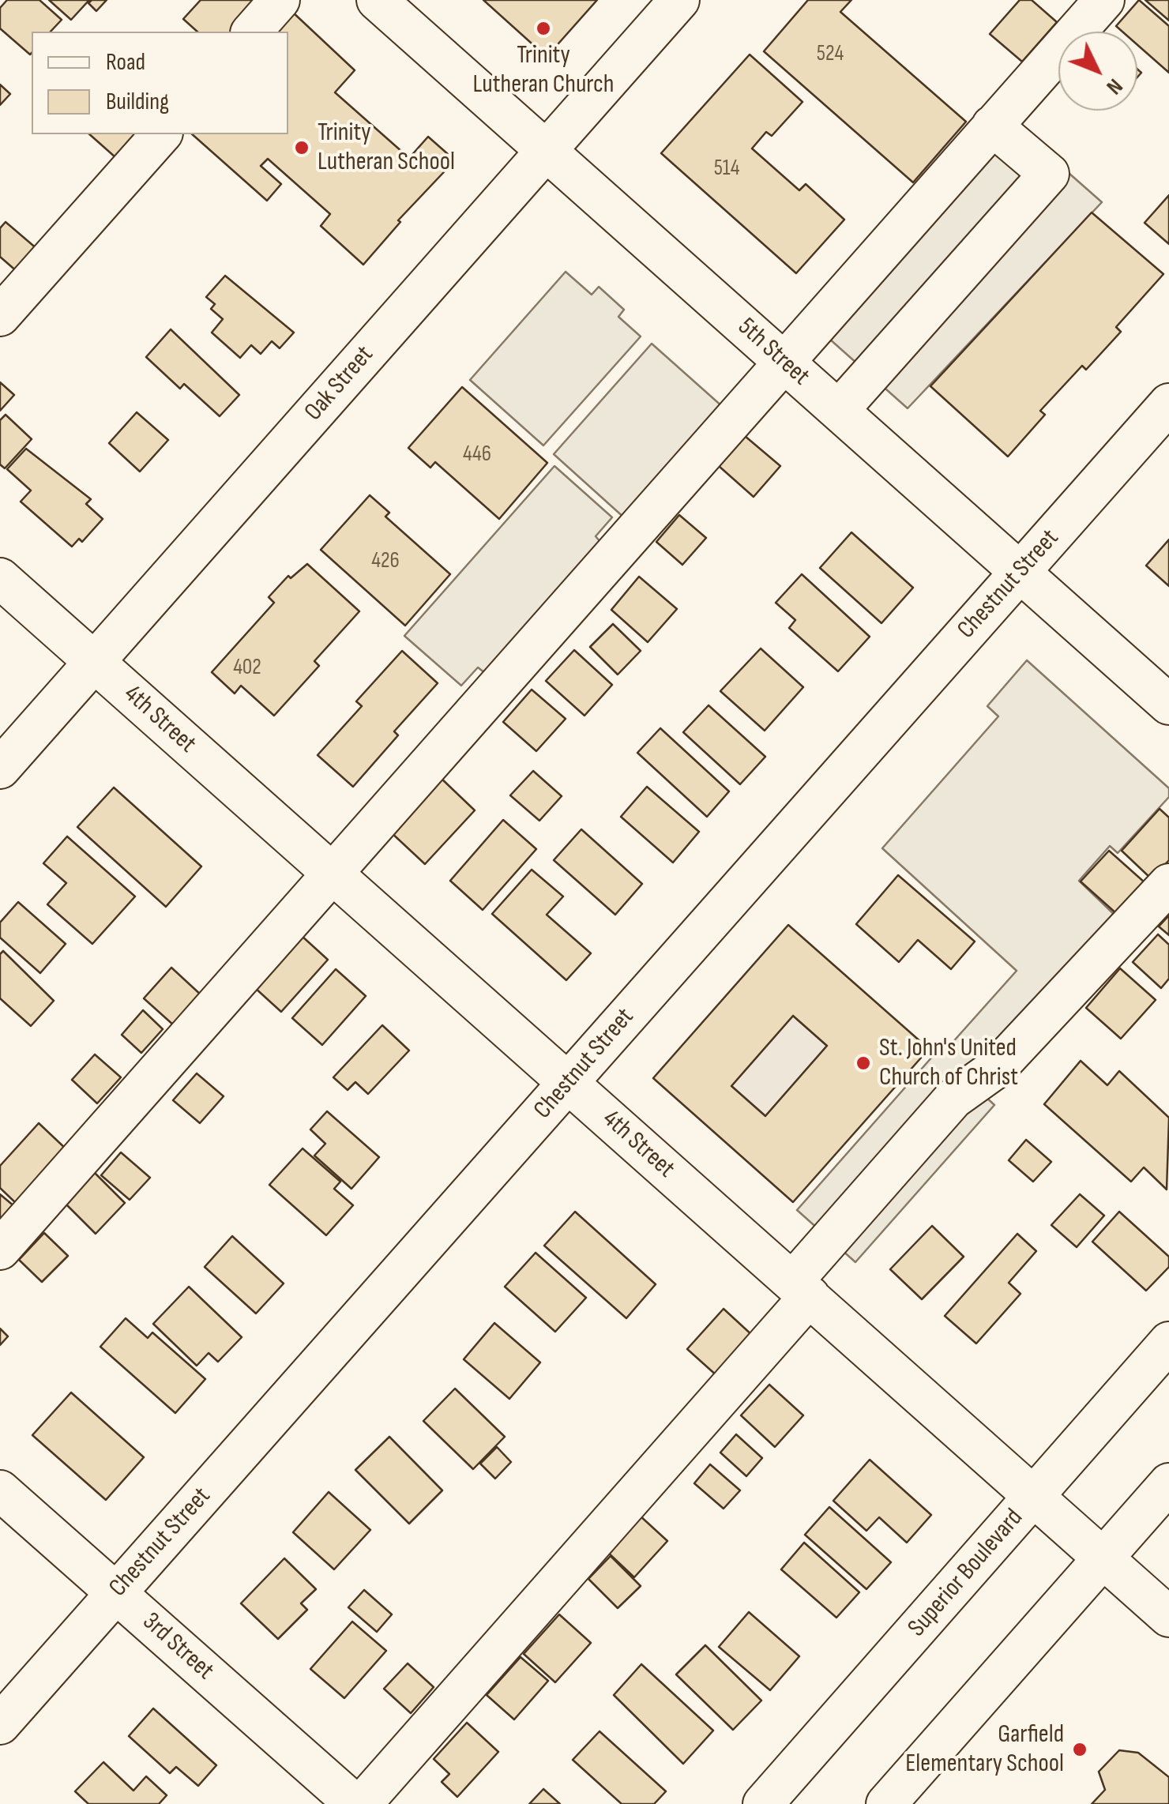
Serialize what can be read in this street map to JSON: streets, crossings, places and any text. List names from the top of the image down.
{
  "streets": {
    "street": [
      "5th Street",
      "Oak Street",
      "Chestnut Street",
      "4th Street",
      "Superior Boulevard",
      "3rd Street"
    ]
  },
  "crossings": [
    ["5th Street", "Oak Street"],
    ["5th Street", "Chestnut Street"],
    ["Oak Street", "4th Street"],
    ["Chestnut Street", "4th Street"],
    ["Chestnut Street", "3rd Street"],
    ["4th Street", "Superior Boulevard"]
  ],
  "places": [
    "Trinity Lutheran Church",
    "Trinity Lutheran School",
    "St. John's United Church of Christ",
    "Garfield Elementary School"
  ],
  "house_numbers": [
    "524",
    "514",
    "446",
    "426",
    "402"
  ],
  "legend": ["Road", "Building"],
  "north": "bottom right"
}
